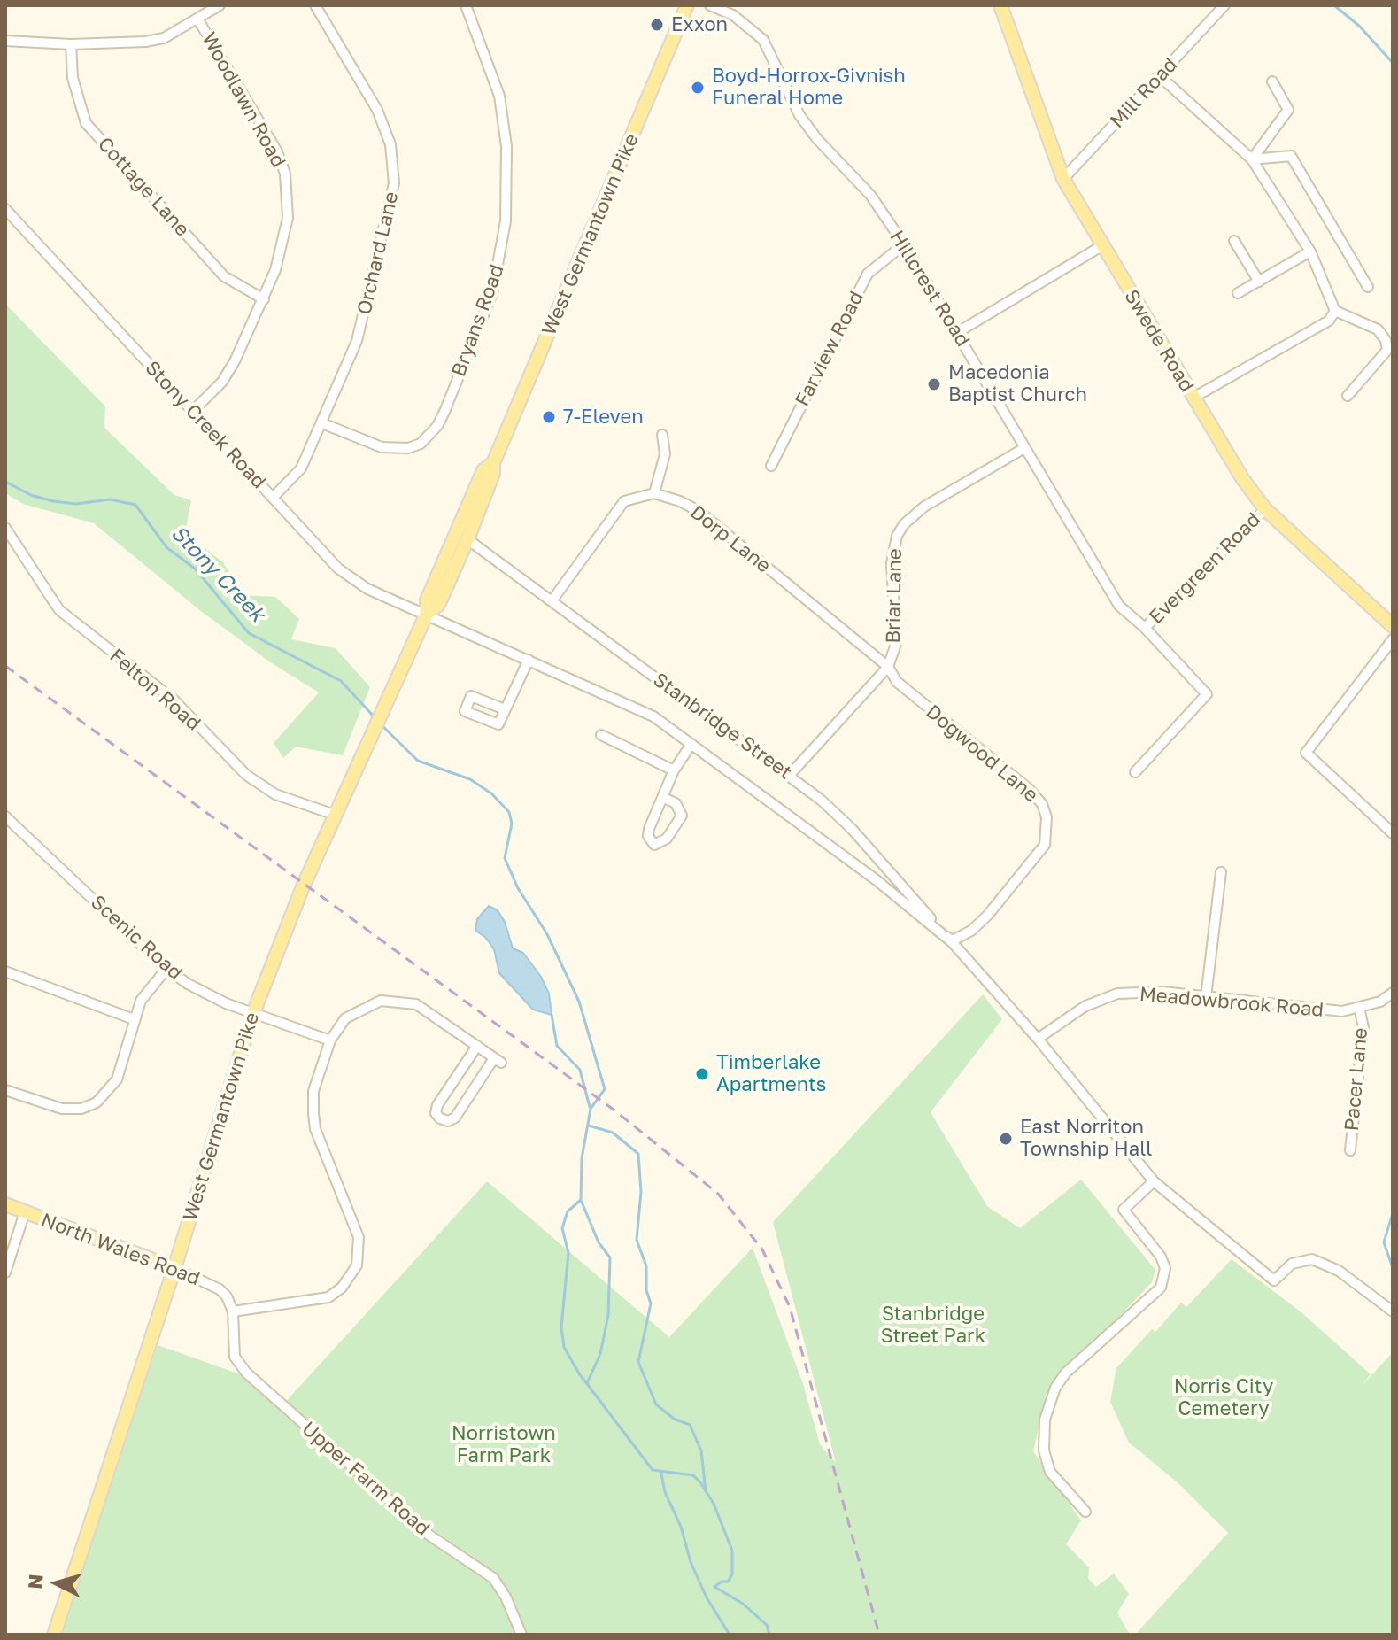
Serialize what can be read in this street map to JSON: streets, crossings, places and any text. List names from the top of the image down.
{
  "streets": {
    "main road": ["West Germantown Pike", "Swede Road", "North Wales Road"],
    "street": [
      "Mill Road",
      "Woodlawn Road",
      "Cottage Lane",
      "Orchard Lane",
      "Hillcrest Road",
      "Bryans Road",
      "Farview Road",
      "Stony Creek Road",
      "Dorp Lane",
      "Evergreen Road",
      "Briar Lane",
      "Felton Road",
      "Stanbridge Street",
      "Dogwood Lane",
      "Scenic Road",
      "Meadowbrook Road",
      "Pacer Lane",
      "Upper Farm Road"
    ]
  },
  "crossings": [
    ["Mill Road", "Swede Road"],
    ["Woodlawn Road", "Cottage Lane"],
    ["Woodlawn Road", "Stony Creek Road"],
    ["West Germantown Pike", "Stony Creek Road"],
    ["West Germantown Pike", "Felton Road"],
    ["West Germantown Pike", "Stanbridge Street"],
    ["West Germantown Pike", "Scenic Road"],
    ["West Germantown Pike", "North Wales Road"],
    ["Orchard Lane", "Bryans Road"],
    ["Orchard Lane", "Stony Creek Road"],
    ["Hillcrest Road", "Farview Road"],
    ["Hillcrest Road", "Evergreen Road"],
    ["Hillcrest Road", "Briar Lane"],
    ["Swede Road", "Evergreen Road"],
    ["Stony Creek Road", "Stanbridge Street"],
    ["Dorp Lane", "Briar Lane"],
    ["Dorp Lane", "Dogwood Lane"],
    ["Briar Lane", "Stanbridge Street"],
    ["Briar Lane", "Dogwood Lane"],
    ["Stanbridge Street", "Dogwood Lane"],
    ["Stanbridge Street", "Meadowbrook Road"],
    ["Meadowbrook Road", "Pacer Lane"],
    ["North Wales Road", "Upper Farm Road"]
  ],
  "water": ["Stony Creek"],
  "parks": ["Stanbridge Street Park", "Norris City Cemetery", "Norristown Farm Park"],
  "places": [
    "Exxon",
    "Boyd-Horrox-Givnish Funeral Home",
    "Macedonia Baptist Church",
    "7-Eleven",
    "Timberlake Apartments",
    "East Norriton Township Hall"
  ],
  "north": "left"
}
